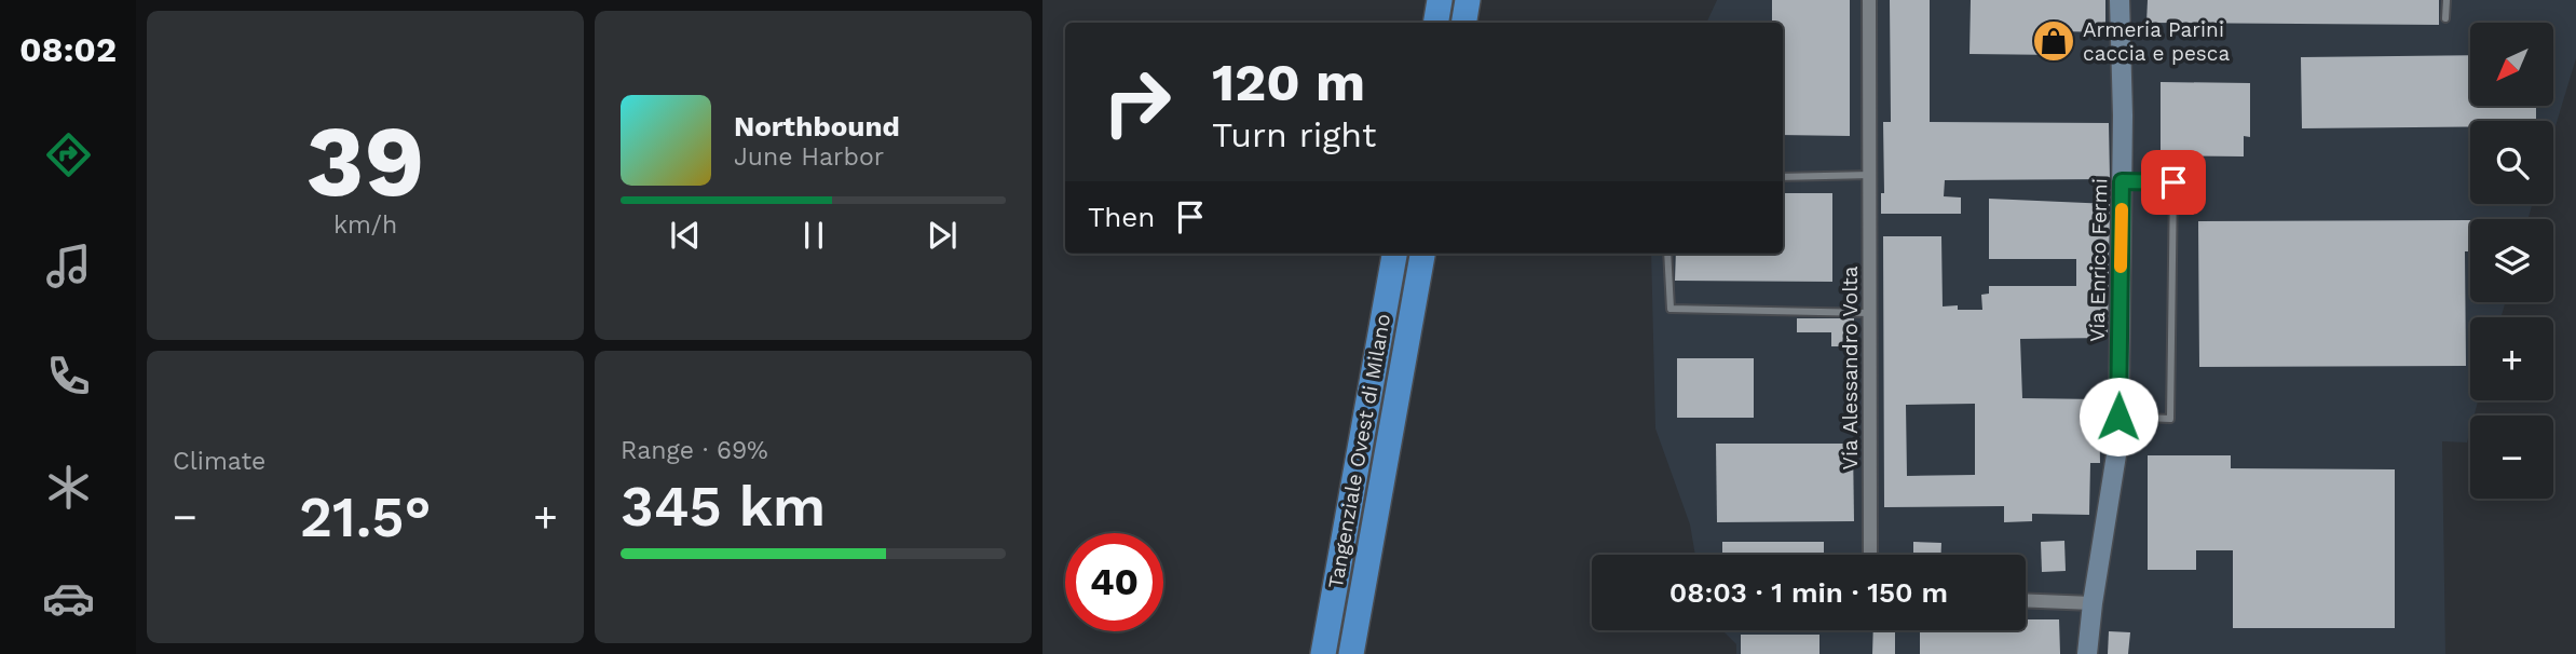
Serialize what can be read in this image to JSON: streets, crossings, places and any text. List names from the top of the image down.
{
  "streets": {
    "highway": ["Tangenziale Ovest di Milano"],
    "street": ["Via Enrico Fermi", "Via Alessandro Volta"]
  },
  "places": {
    "shop": ["Armeria Parini caccia e pesca"]
  },
  "north": "bottom left",
  "page": {
    "tabs": "08:02",
    "tile": [
      ["39", "km/h"],
      "Climate",
      ["Range · 69%", "345 km"]
    ],
    "map_buttons": ["+", "−"],
    "turn": ["120 m", "Turn right"],
    "song": ["Northbound", "June Harbor"],
    "then": "Then",
    "heat": ["−", "21.5°", "+"],
    "limit": "40",
    "trip": "08:03 · 1 min · 150 m"
  }
}
